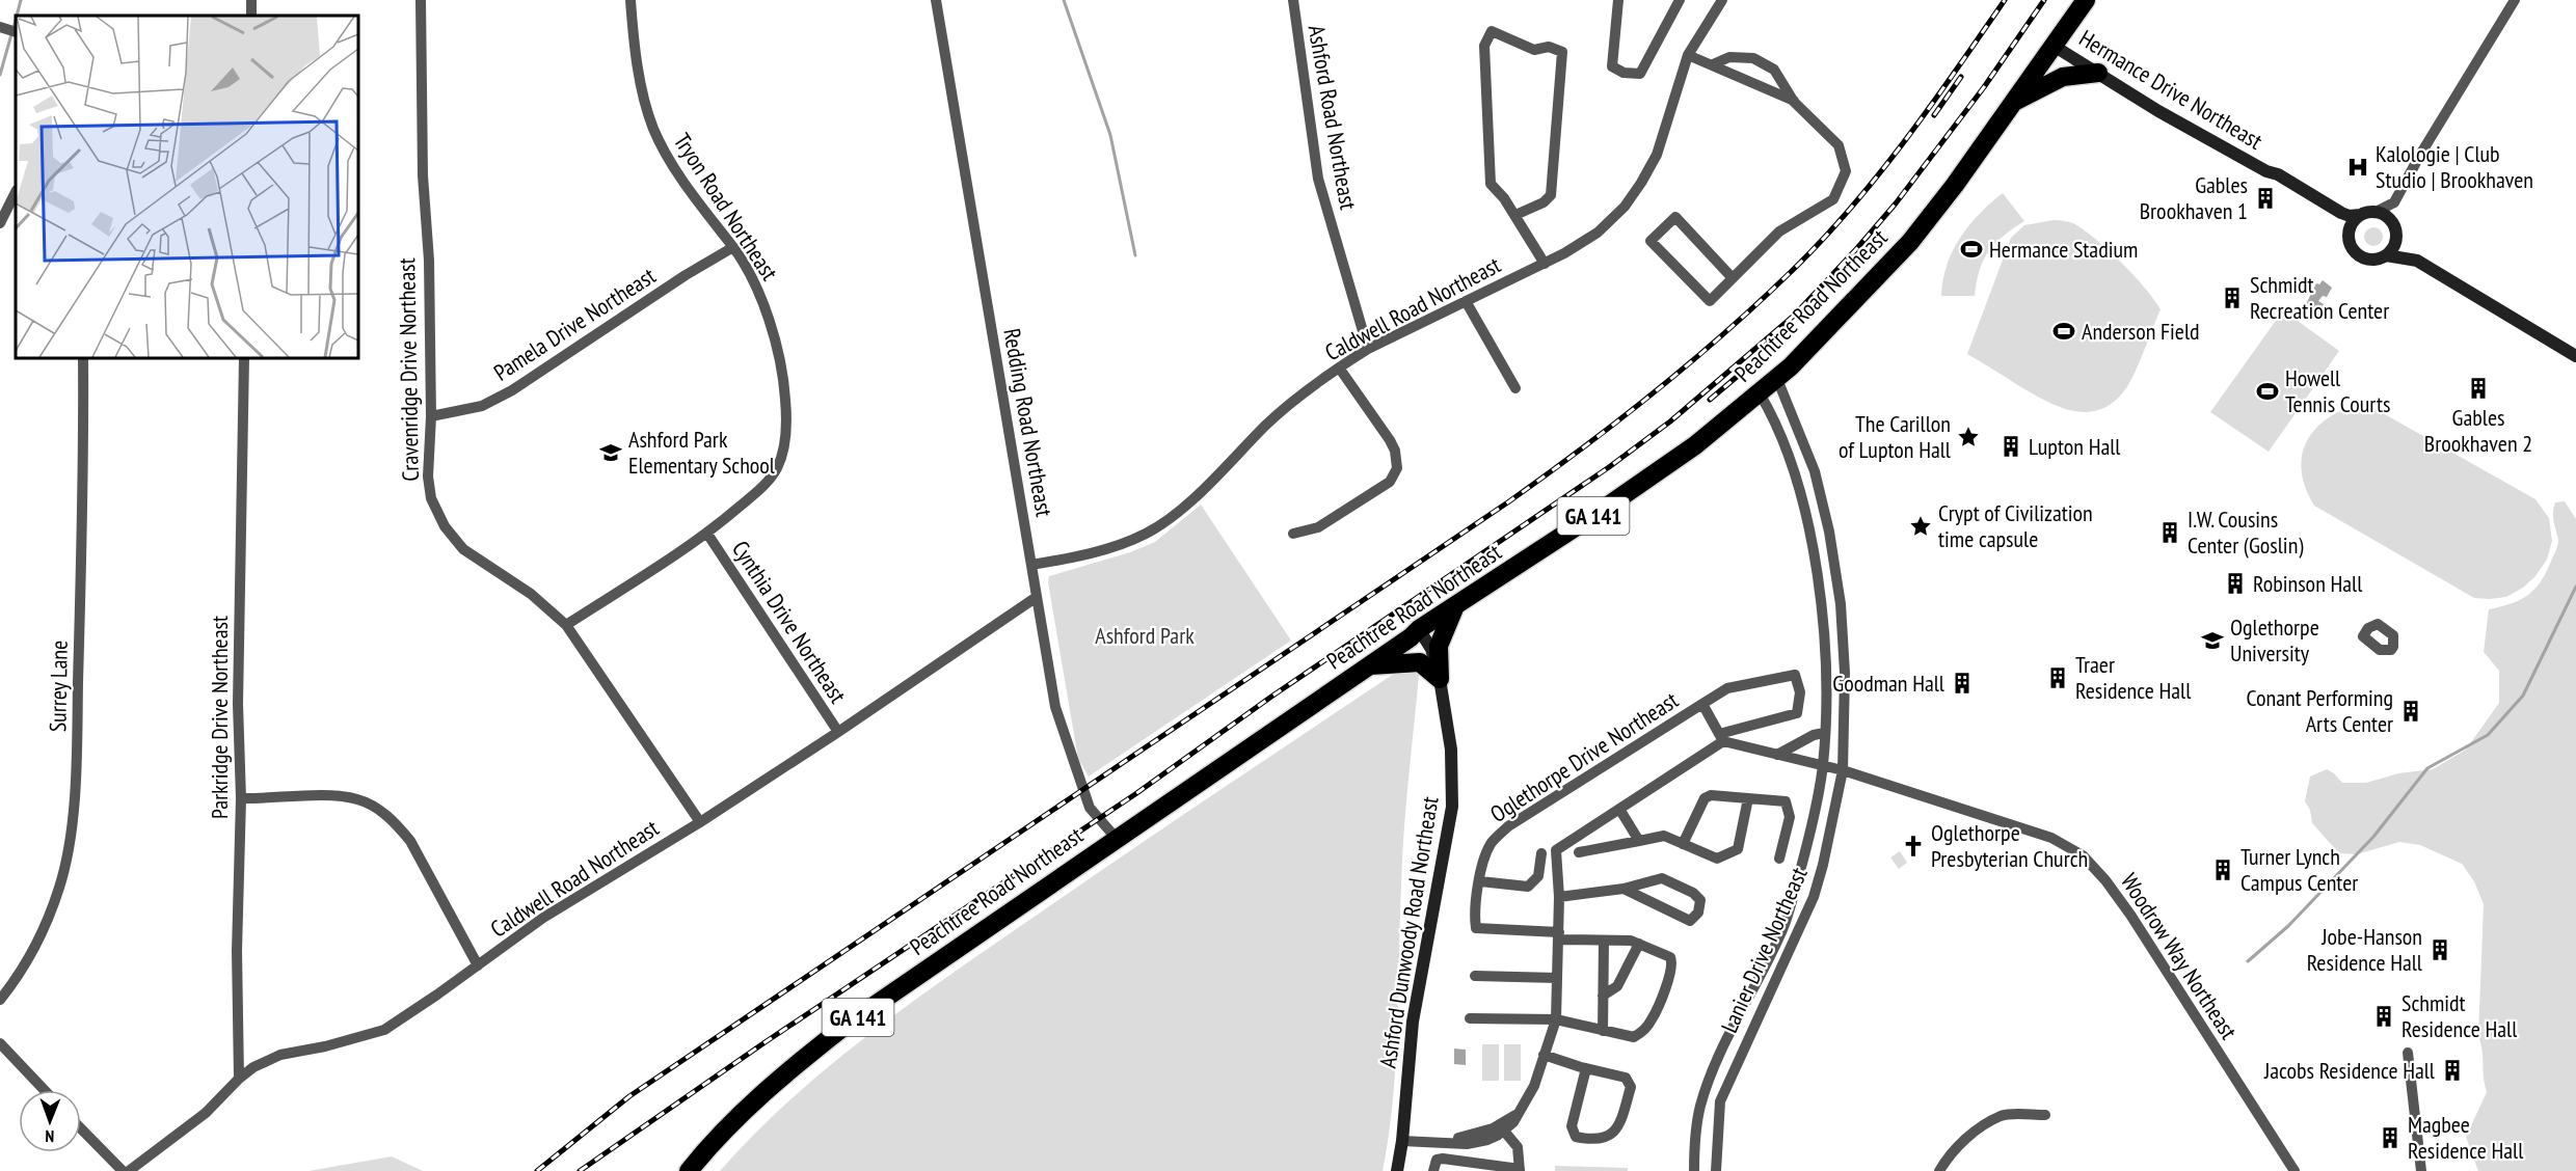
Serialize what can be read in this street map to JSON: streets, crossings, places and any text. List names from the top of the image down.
{
  "streets": {
    "highway": ["Peachtree Road Northeast", "GA 141"],
    "street": [
      "Hermance Drive Northeast",
      "Ashford Road Northeast",
      "Tryon Road Northeast",
      "Caldwell Road Northeast",
      "Pamela Drive Northeast",
      "Cravenridge Drive Northeast",
      "Redding Road Northeast",
      "Cynthia Drive Northeast",
      "Surrey Lane",
      "Parkridge Drive Northeast",
      "Oglethorpe Drive Northeast",
      "Ashford Dunwoody Road Northeast",
      "Lanier Drive Northeast",
      "Woodrow Way Northeast"
    ]
  },
  "crossings": [
    ["Hermance Drive Northeast", "Peachtree Road Northeast"],
    ["Ashford Road Northeast", "Caldwell Road Northeast"],
    ["Tryon Road Northeast", "Pamela Drive Northeast"],
    ["Tryon Road Northeast", "Cravenridge Drive Northeast"],
    ["Tryon Road Northeast", "Cynthia Drive Northeast"],
    ["Peachtree Road Northeast", "Redding Road Northeast"],
    ["Peachtree Road Northeast", "Ashford Dunwoody Road Northeast"],
    ["Peachtree Road Northeast", "Lanier Drive Northeast"],
    ["Caldwell Road Northeast", "Cravenridge Drive Northeast"],
    ["Caldwell Road Northeast", "Redding Road Northeast"],
    ["Caldwell Road Northeast", "Cynthia Drive Northeast"],
    ["Caldwell Road Northeast", "Parkridge Drive Northeast"],
    ["Pamela Drive Northeast", "Cravenridge Drive Northeast"],
    ["Oglethorpe Drive Northeast", "Ashford Dunwoody Road Northeast"],
    ["Lanier Drive Northeast", "Woodrow Way Northeast"]
  ],
  "parks": ["Ashford Park"],
  "places": {
    "hospital": ["Kalologie | Club Studio | Brookhaven"],
    "building": [
      "Gables Brookhaven 1",
      "Schmidt Recreation Center",
      "Gables Brookhaven 2",
      "Lupton Hall",
      "I.W. Cousins Center (Goslin)",
      "Robinson Hall",
      "Traer Residence Hall",
      "Goodman Hall",
      "Conant Performing Arts Center",
      "Turner Lynch Campus Center",
      "Jobe-Hanson Residence Hall",
      "Schmidt Residence Hall",
      "Jacobs Residence Hall",
      "Magbee Residence Hall"
    ],
    "sports": ["Hermance Stadium", "Anderson Field", "Howell Tennis Courts"],
    "place": ["The Carillon of Lupton Hall", "Crypt of Civilization time capsule"],
    "school or university": ["Ashford Park Elementary School", "Oglethorpe University"],
    "church": ["Oglethorpe Presbyterian Church"]
  },
  "north": "bottom"
}
